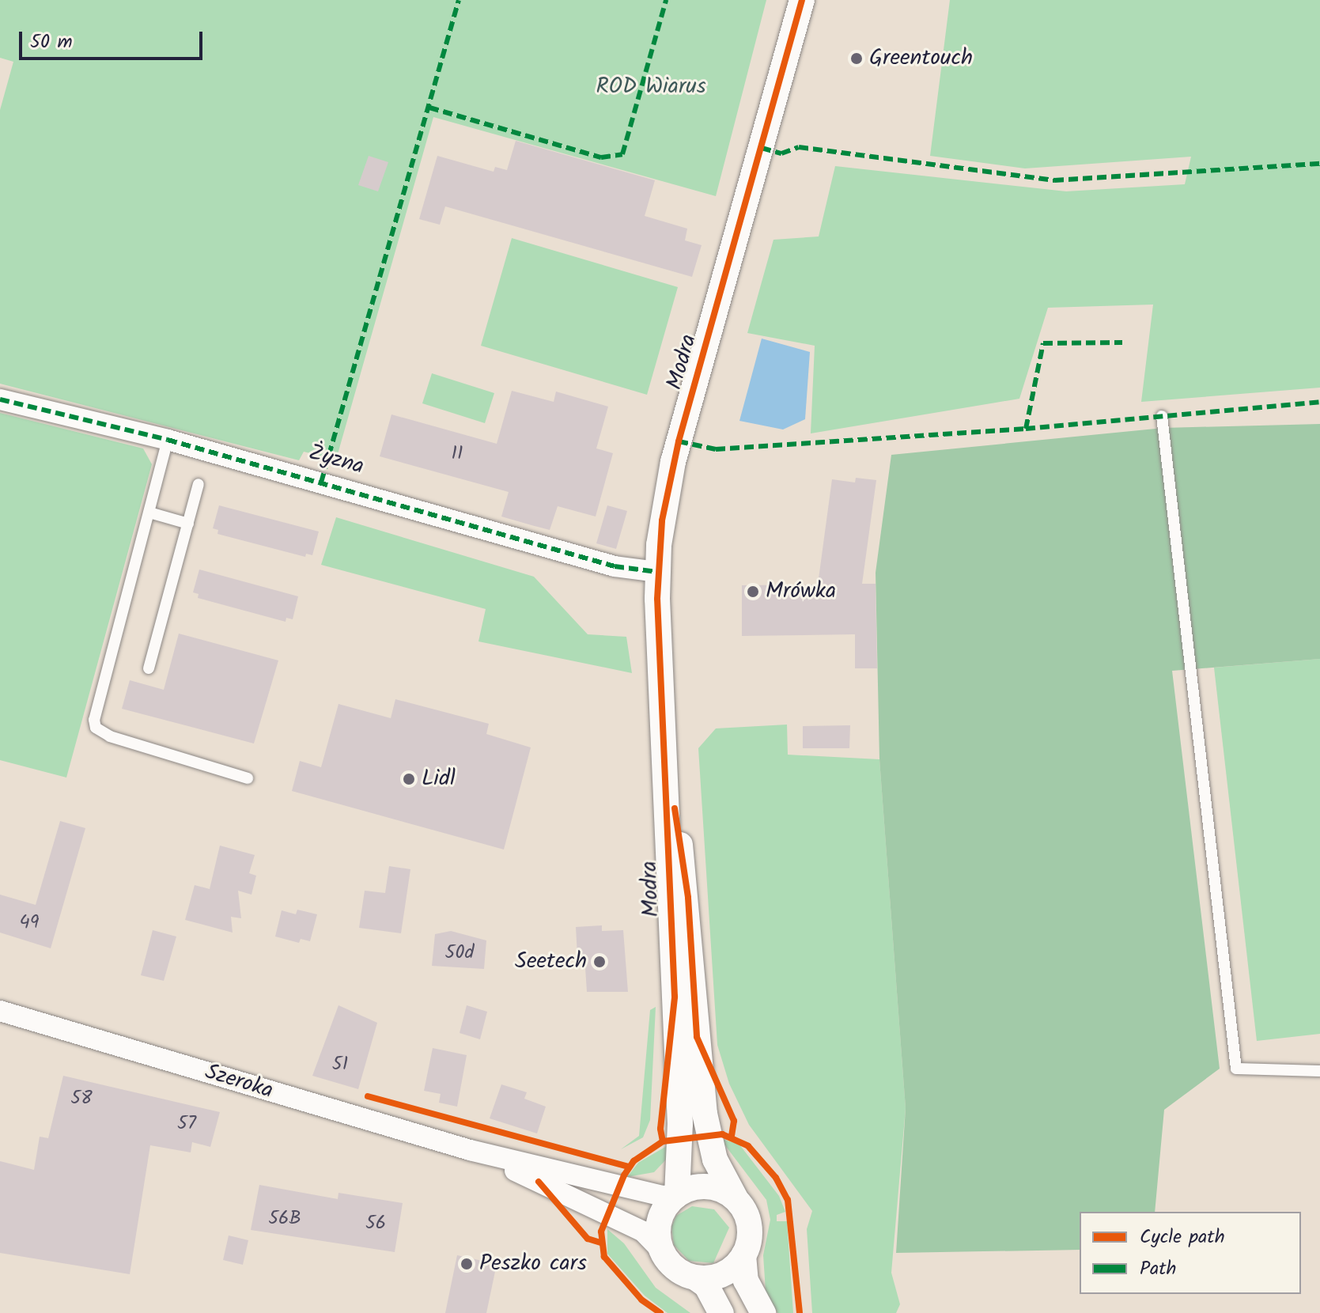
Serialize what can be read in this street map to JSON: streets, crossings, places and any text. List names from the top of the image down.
{
  "streets": {
    "street": ["Modra", "Żyzna", "Szeroka"]
  },
  "crossings": [
    ["Modra", "Żyzna"],
    ["Modra", "Szeroka"]
  ],
  "parks": ["ROD Wiarus"],
  "places": [
    "Greentouch",
    "Mrówka",
    "Lidl",
    "Seetech",
    "Peszko cars"
  ],
  "house_numbers": [
    "11",
    "49",
    "50d",
    "51",
    "58",
    "57",
    "56B",
    "56"
  ],
  "legend": ["Cycle path", "Path"],
  "scale_bar": "50 m"
}
